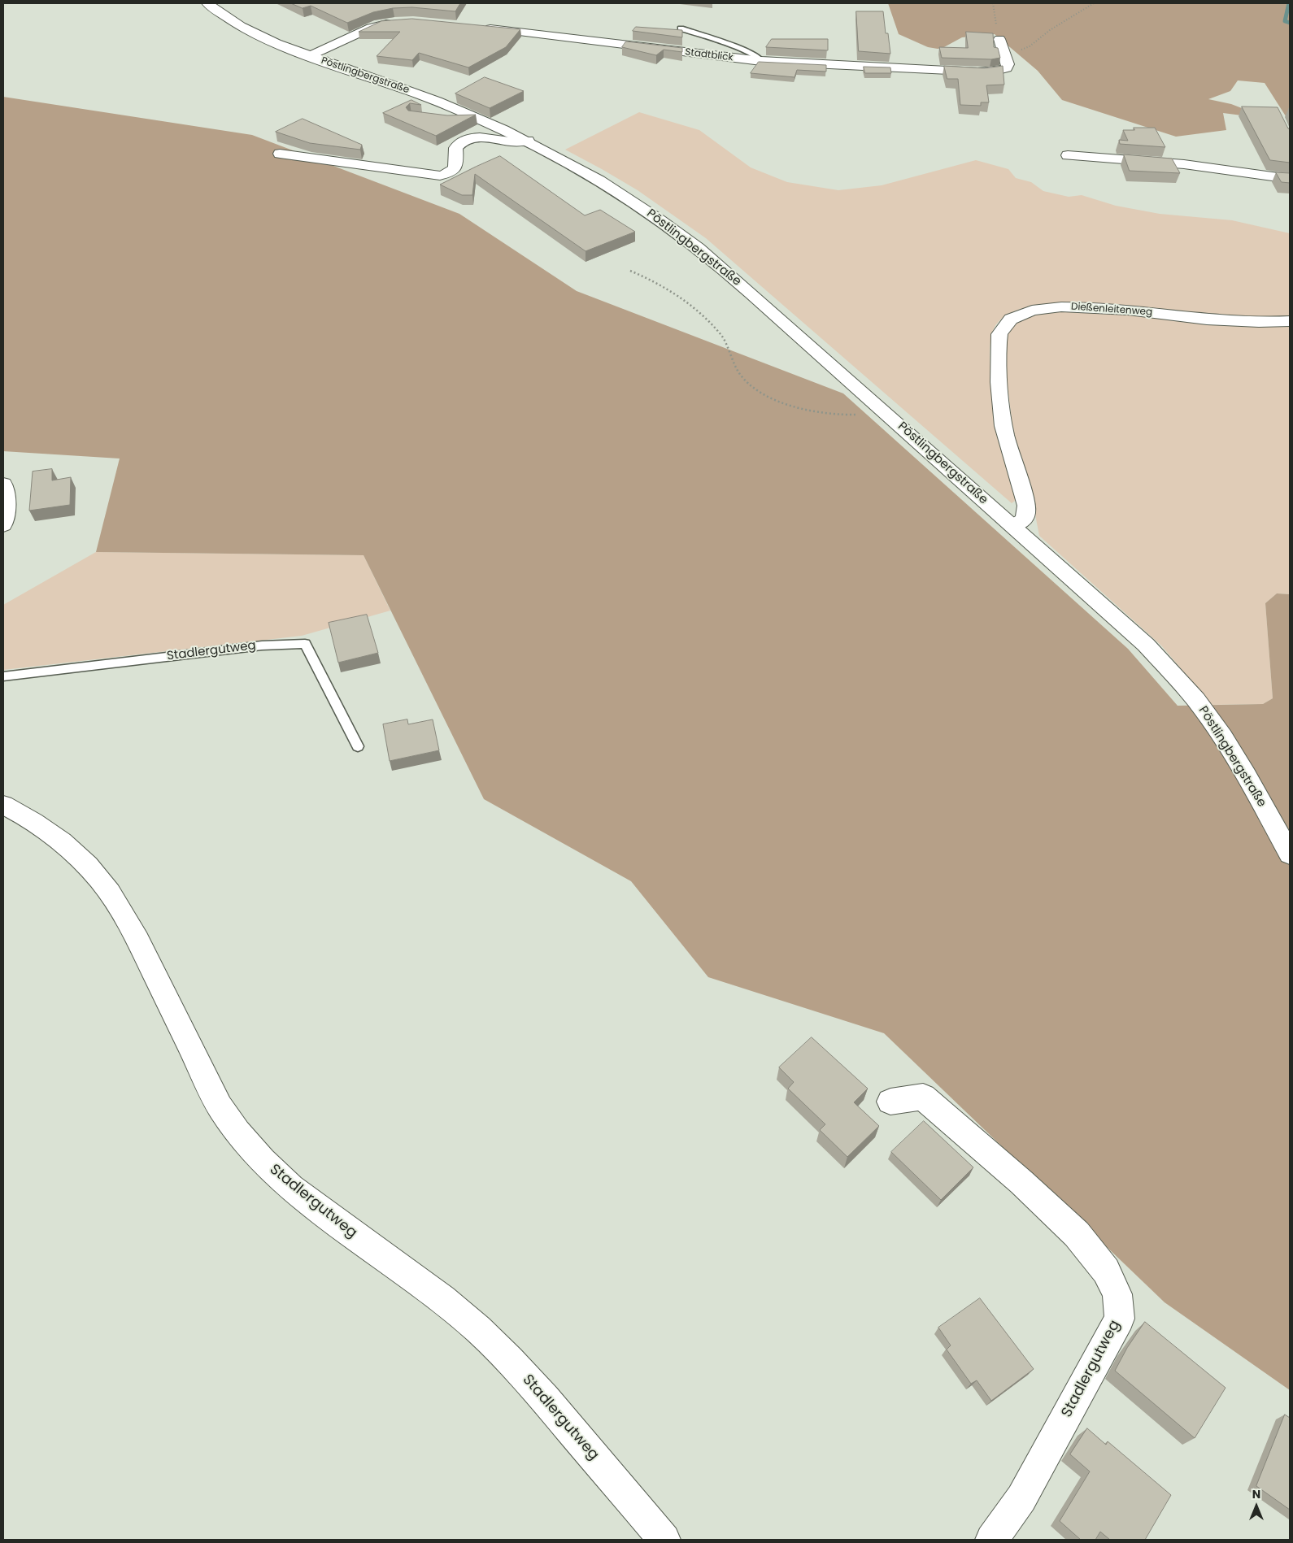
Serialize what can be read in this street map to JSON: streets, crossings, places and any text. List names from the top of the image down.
{
  "streets": {
    "street": [
      "Stadtblick",
      "Pöstlingbergstraße",
      "Dießenleitenweg",
      "Stadlergutweg"
    ]
  },
  "crossings": [
    ["Pöstlingbergstraße", "Dießenleitenweg"]
  ],
  "north": "top"
}
